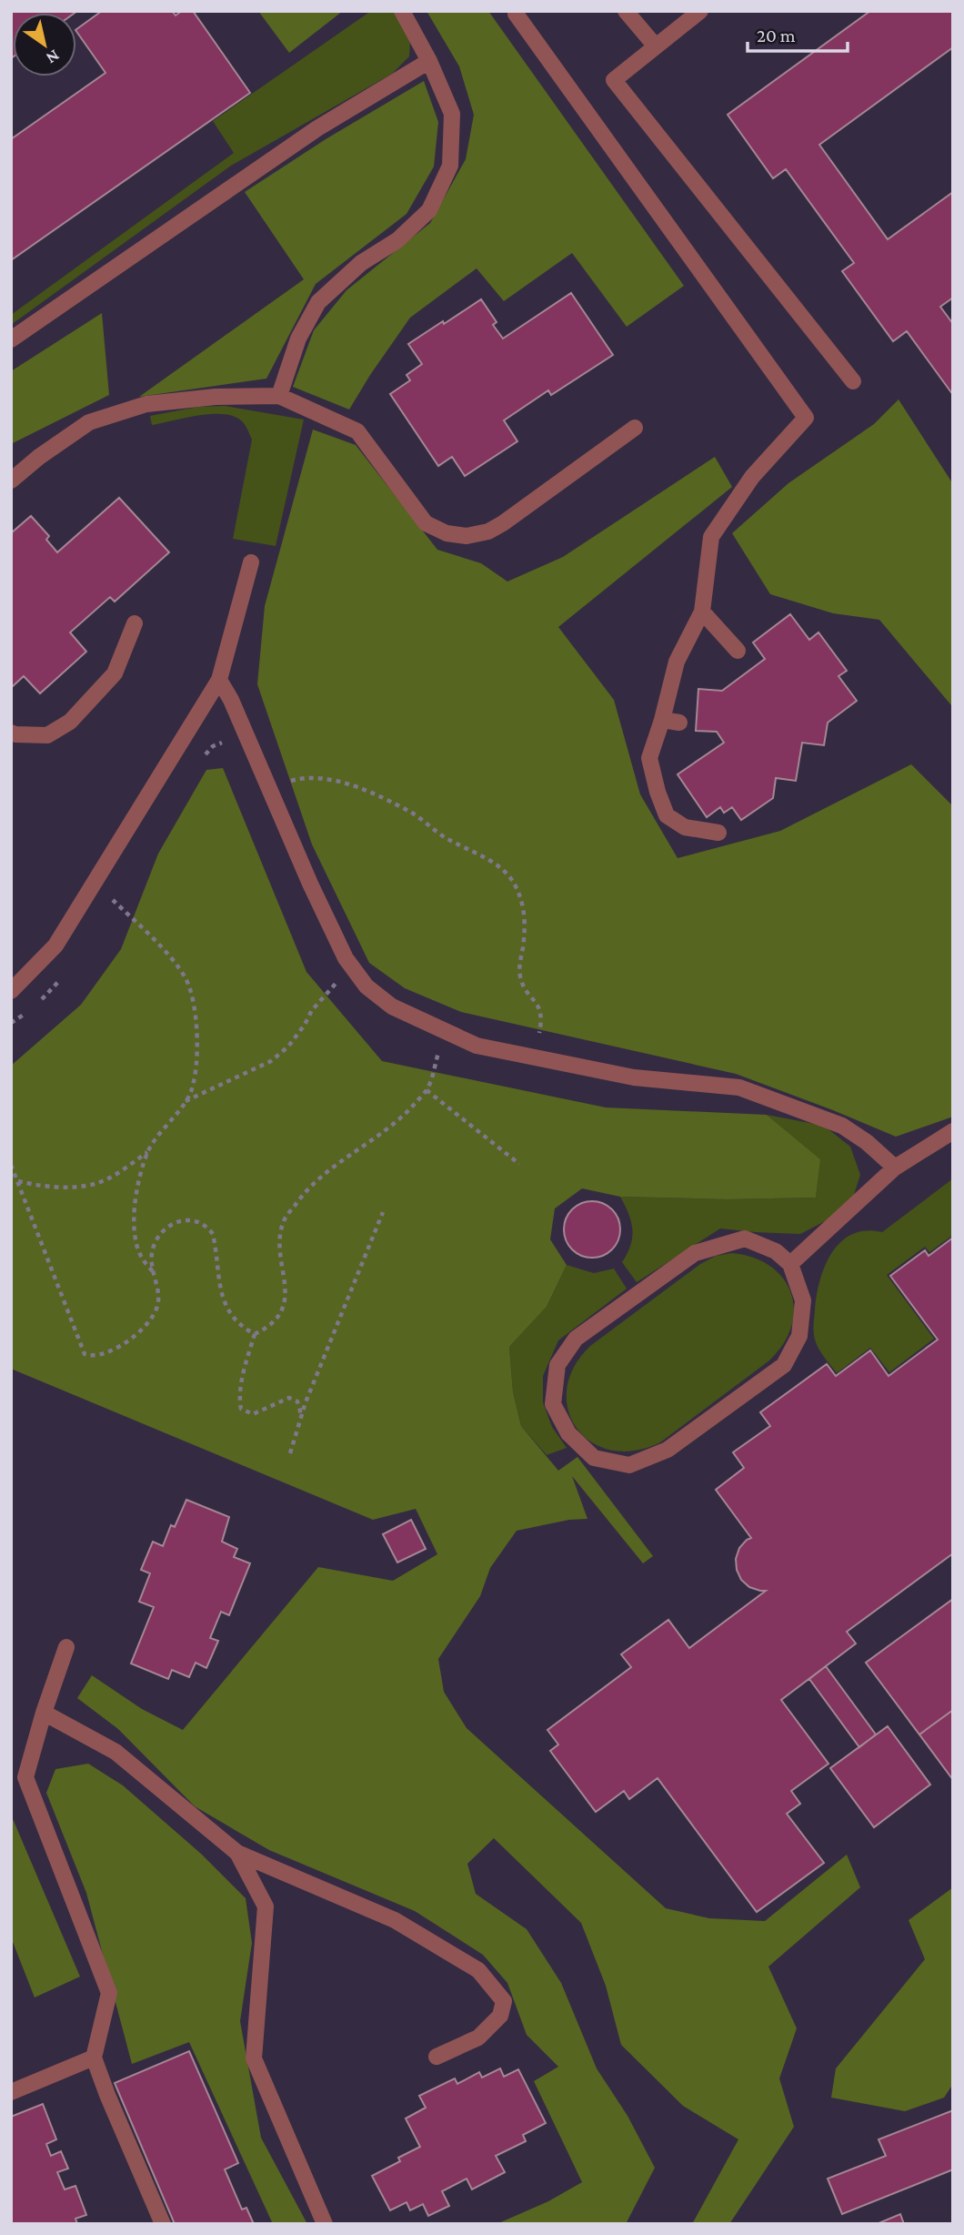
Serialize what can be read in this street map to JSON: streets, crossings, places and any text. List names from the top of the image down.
{
  "scale_bar": "20 m",
  "north": "bottom right"
}
